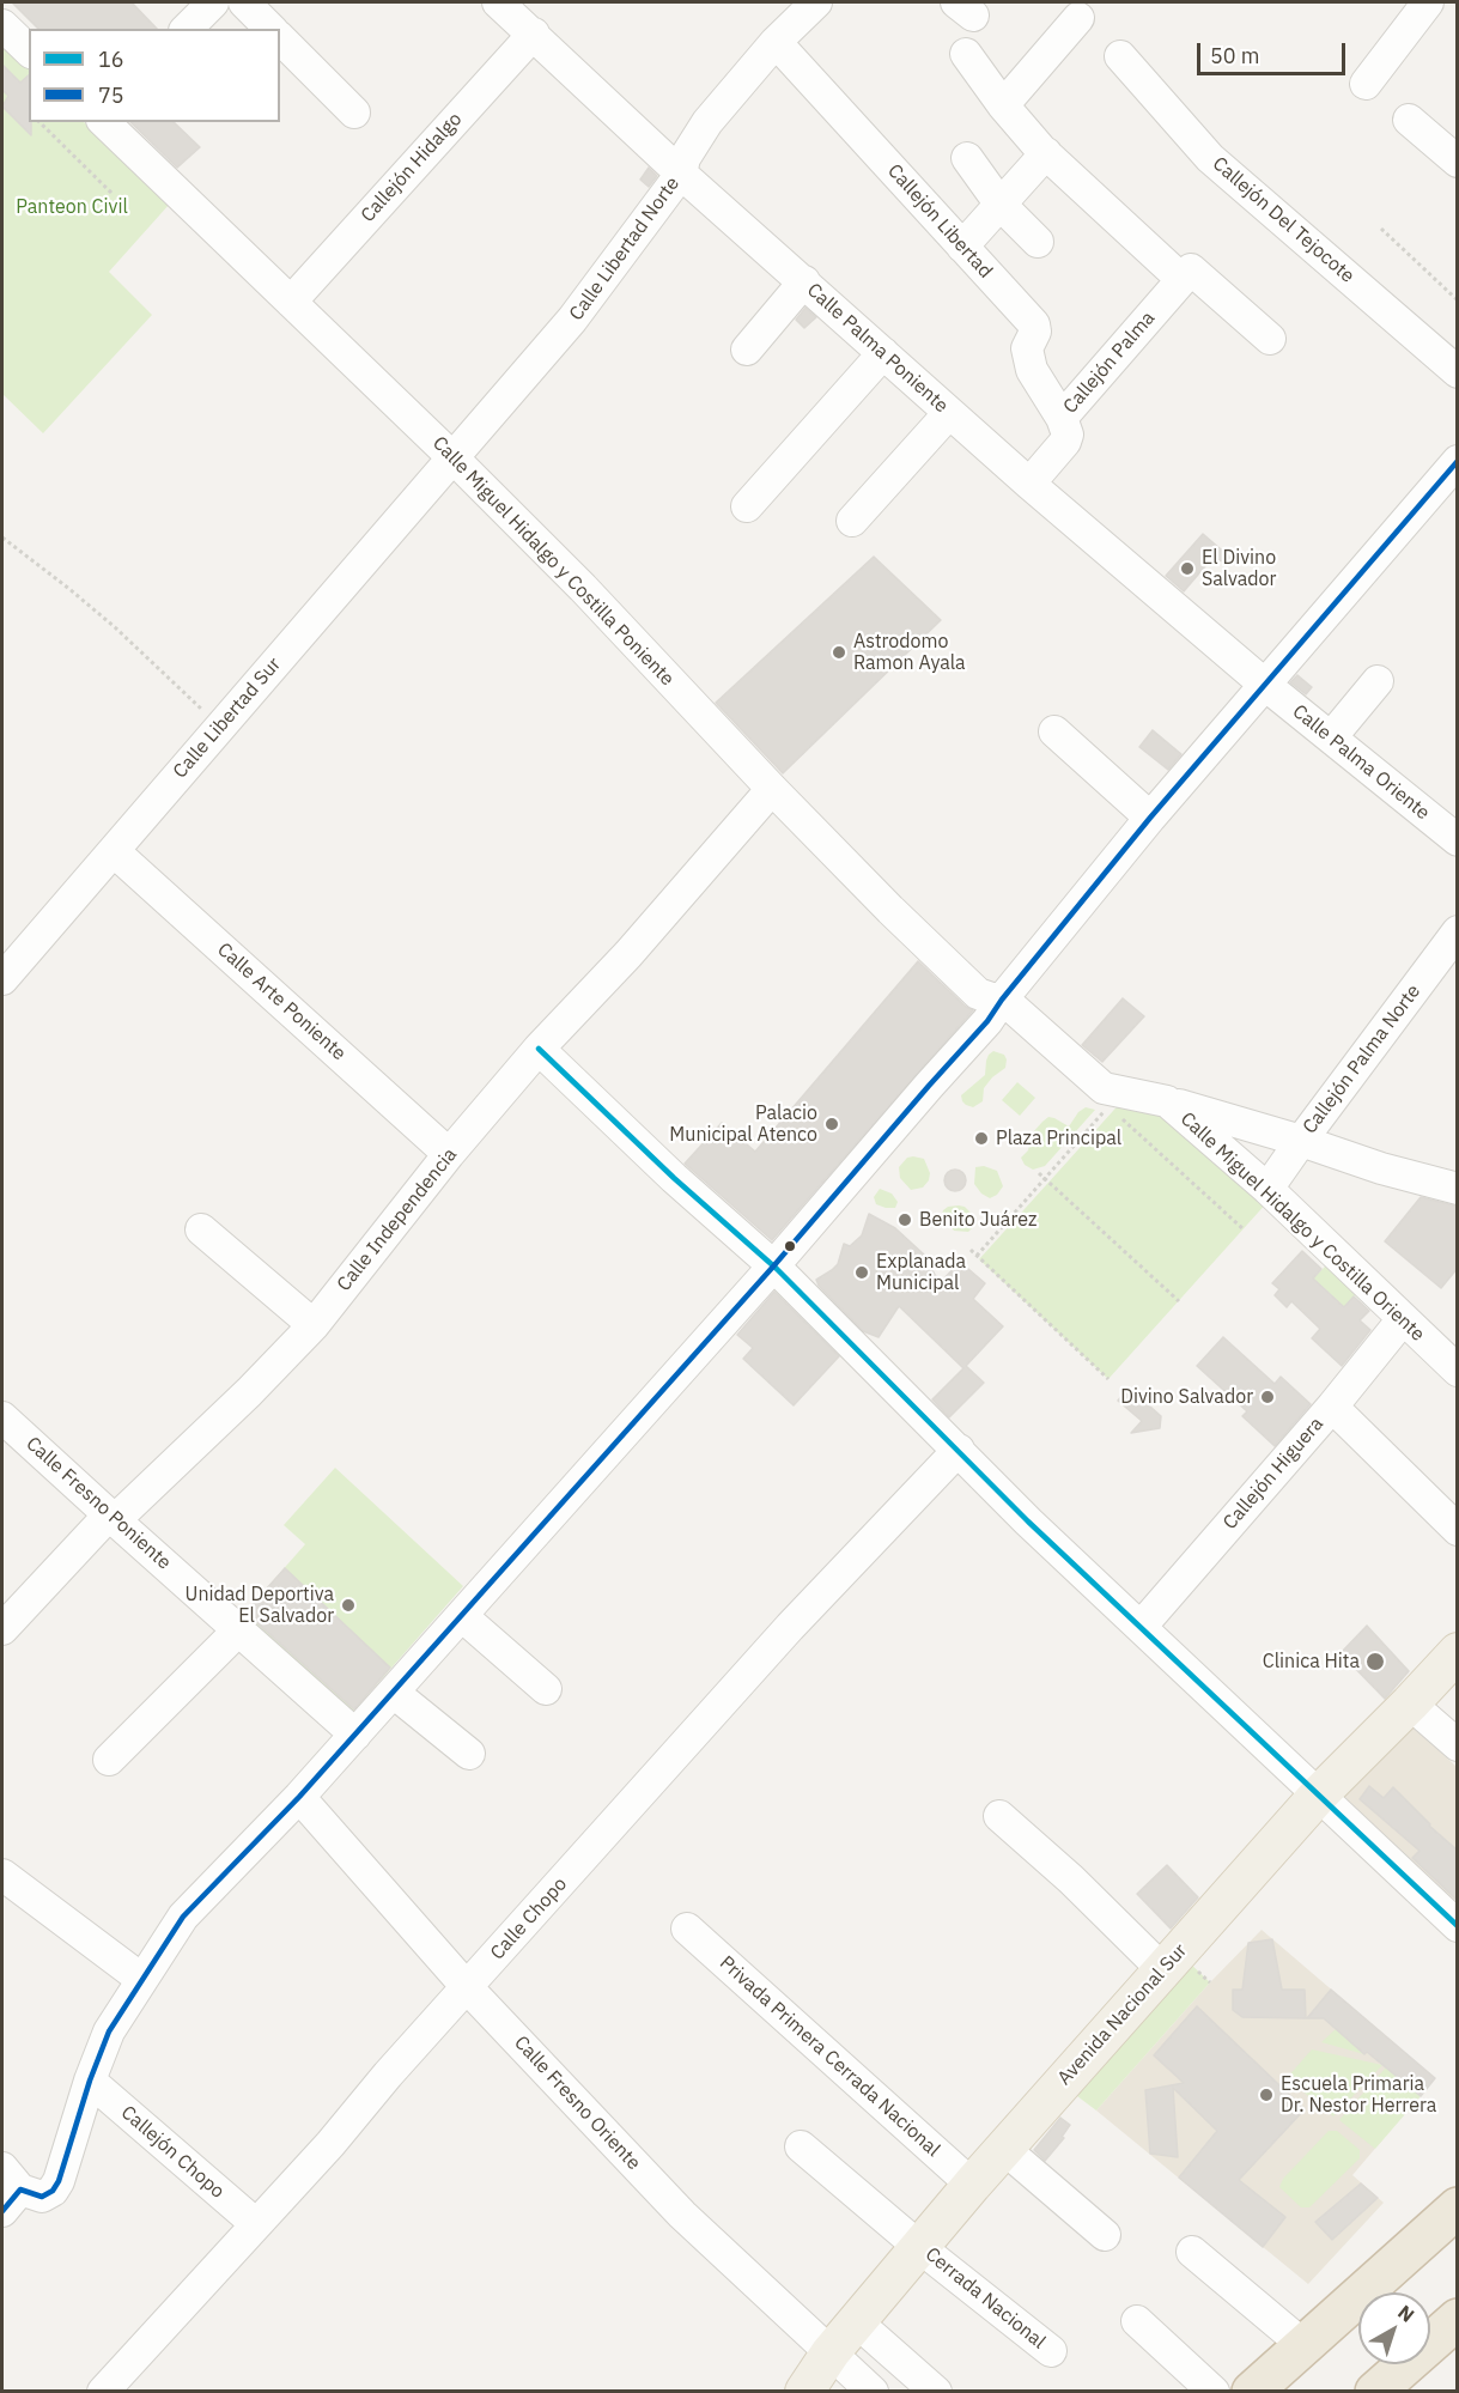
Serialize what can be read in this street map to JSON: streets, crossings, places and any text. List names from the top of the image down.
{
  "streets": {
    "main road": ["Avenida Nacional Sur"],
    "street": [
      "Callejón Hidalgo",
      "Callejón Del Tejocote",
      "Callejón Libertad",
      "Calle Libertad Norte",
      "Calle Palma Poniente",
      "Callejón Palma",
      "Calle Miguel Hidalgo y Costilla Poniente",
      "Calle Libertad Sur",
      "Calle Palma Oriente",
      "Calle Arte Poniente",
      "Callejón Palma Norte",
      "Calle Independencia",
      "Calle Miguel Hidalgo y Costilla Oriente",
      "Callejón Higuera",
      "Calle Fresno Poniente",
      "Calle Chopo",
      "Privada Primera Cerrada Nacional",
      "Calle Fresno Oriente",
      "Callejón Chopo",
      "Cerrada Nacional"
    ]
  },
  "crossings": [
    ["Callejón Hidalgo", "Calle Palma Poniente"],
    ["Callejón Hidalgo", "Calle Miguel Hidalgo y Costilla Poniente"],
    ["Callejón Libertad", "Calle Libertad Norte"],
    ["Callejón Libertad", "Callejón Palma"],
    ["Calle Libertad Norte", "Calle Palma Poniente"],
    ["Calle Libertad Norte", "Calle Miguel Hidalgo y Costilla Poniente"],
    ["Calle Libertad Norte", "Calle Libertad Sur"],
    ["Calle Palma Poniente", "Callejón Palma"],
    ["Calle Palma Poniente", "Calle Palma Oriente"],
    ["Calle Miguel Hidalgo y Costilla Poniente", "Calle Libertad Sur"],
    ["Calle Miguel Hidalgo y Costilla Poniente", "Calle Independencia"],
    ["Calle Miguel Hidalgo y Costilla Poniente", "Calle Miguel Hidalgo y Costilla Oriente"],
    ["Calle Libertad Sur", "Calle Arte Poniente"],
    ["Calle Arte Poniente", "Calle Independencia"],
    ["Callejón Palma Norte", "Calle Miguel Hidalgo y Costilla Oriente"],
    ["Calle Independencia", "Calle Fresno Poniente"],
    ["Calle Miguel Hidalgo y Costilla Oriente", "Callejón Higuera"],
    ["Calle Chopo", "Calle Fresno Oriente"],
    ["Calle Chopo", "Callejón Chopo"],
    ["Avenida Nacional Sur", "Privada Primera Cerrada Nacional"],
    ["Avenida Nacional Sur", "Calle Fresno Oriente"],
    ["Avenida Nacional Sur", "Cerrada Nacional"]
  ],
  "parks": ["Panteon Civil"],
  "places": [
    "El Divino Salvador",
    "Astrodomo Ramon Ayala",
    "Palacio Municipal Atenco",
    "Plaza Principal",
    "Benito Juárez",
    "Explanada Municipal",
    "Divino Salvador",
    "Unidad Deportiva El Salvador",
    "Clinica Hita",
    "Escuela Primaria Dr. Nestor Herrera"
  ],
  "lines": ["transit line 75", "transit line 16"],
  "legend": ["16", "75"],
  "scale_bar": "50 m",
  "north": "top right"
}
